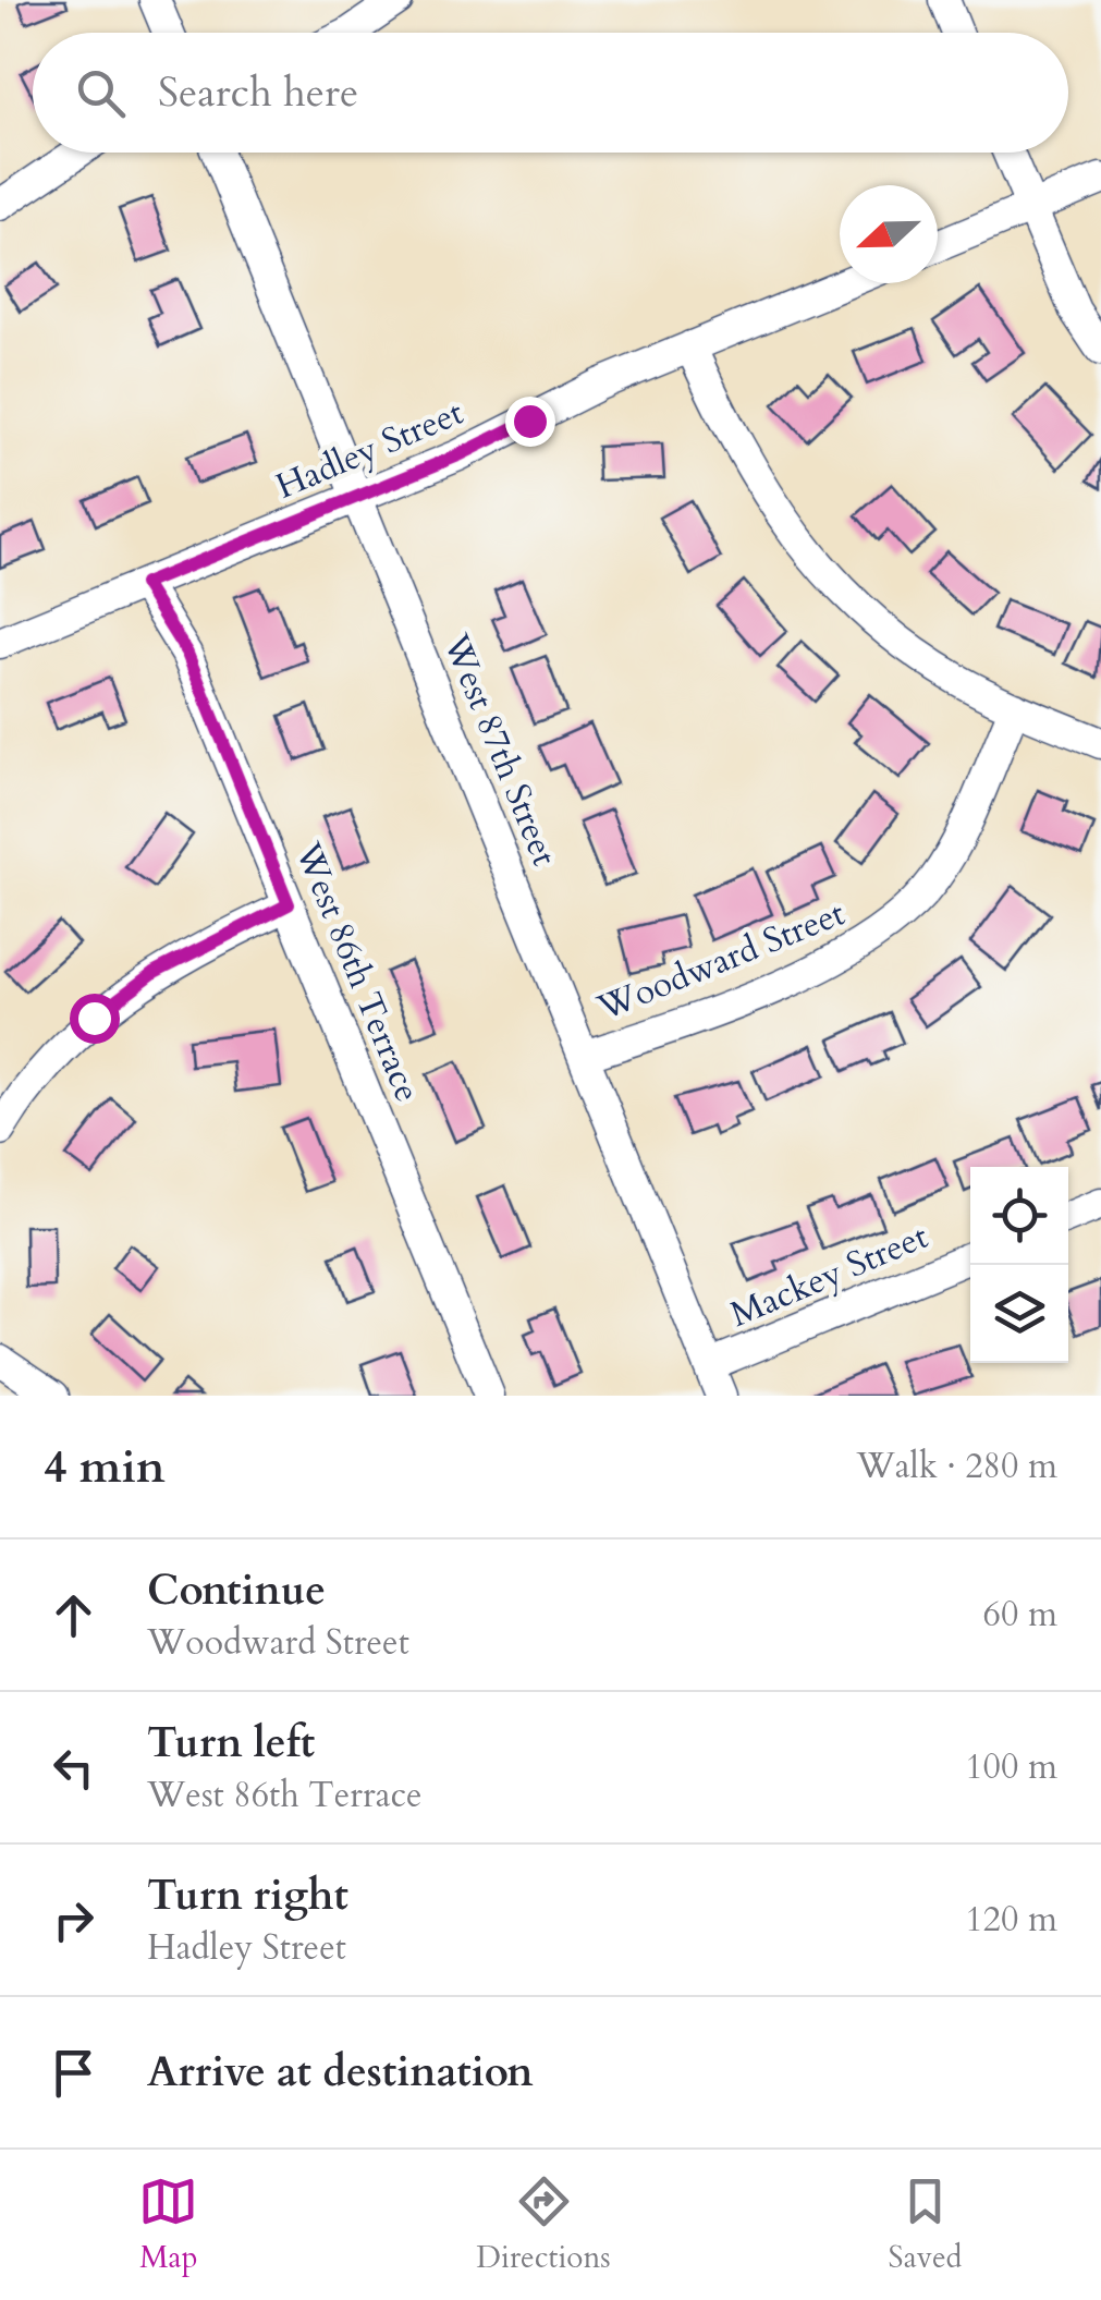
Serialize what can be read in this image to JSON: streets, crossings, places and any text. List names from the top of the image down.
{
  "streets": {
    "street": [
      "Hadley Street",
      "West 87th Street",
      "Woodward Street",
      "West 86th Terrace",
      "Mackey Street"
    ]
  },
  "crossings": [
    ["Hadley Street", "West 87th Street"],
    ["Hadley Street", "West 86th Terrace"],
    ["West 87th Street", "Woodward Street"],
    ["West 87th Street", "Mackey Street"]
  ],
  "north": "left",
  "page": {
    "search": "Search here",
    "heading": ["4 min", "Walk · 280 m"],
    "list": [
      ["Continue", "Woodward Street", "60 m"],
      ["Turn left", "West 86th Terrace", "100 m"],
      ["Turn right", "Hadley Street", "120 m"],
      "Arrive at destination"
    ],
    "nav": ["Map", "Directions", "Saved"]
  }
}
